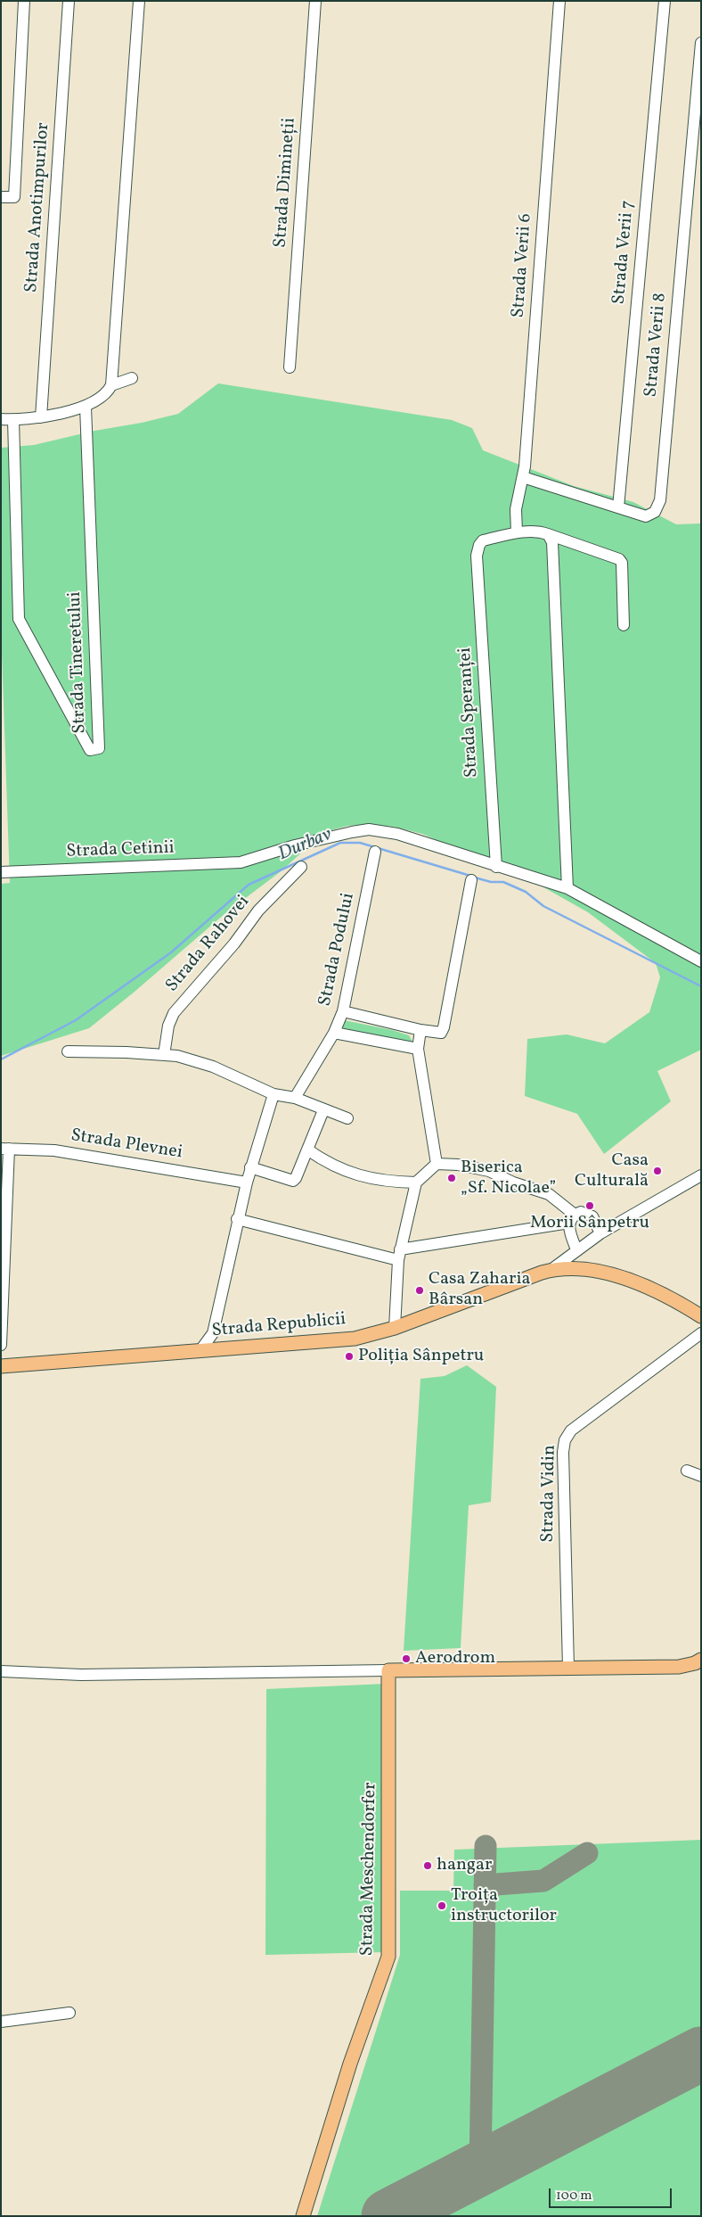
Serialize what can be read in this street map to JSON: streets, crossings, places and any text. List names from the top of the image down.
{
  "streets": {
    "main road": ["Strada Republicii", "Strada Meschendorfer"],
    "street": [
      "Strada Dimineții",
      "Strada Anotimpurilor",
      "Strada Verii 7",
      "Strada Verii 6",
      "Strada Verii 8",
      "Strada Tineretului",
      "Strada Speranței",
      "Strada Cetinii",
      "Strada Rahovei",
      "Strada Podului",
      "Strada Plevnei",
      "Strada Vidin"
    ]
  },
  "crossings": [
    ["Strada Verii 7", "Strada Verii 8"],
    ["Strada Verii 6", "Strada Verii 8"],
    ["Strada Verii 6", "Strada Speranței"],
    ["Strada Speranței", "Strada Cetinii"]
  ],
  "water": ["Durbav"],
  "places": [
    "Casa Culturală",
    "Biserica „Sf. Nicolae”",
    "Morii Sânpetru",
    "Casa Zaharia Bârsan",
    "Poliția Sânpetru",
    "Aerodrom",
    "hangar",
    "Troița instructorilor"
  ],
  "scale_bar": "100 m"
}
